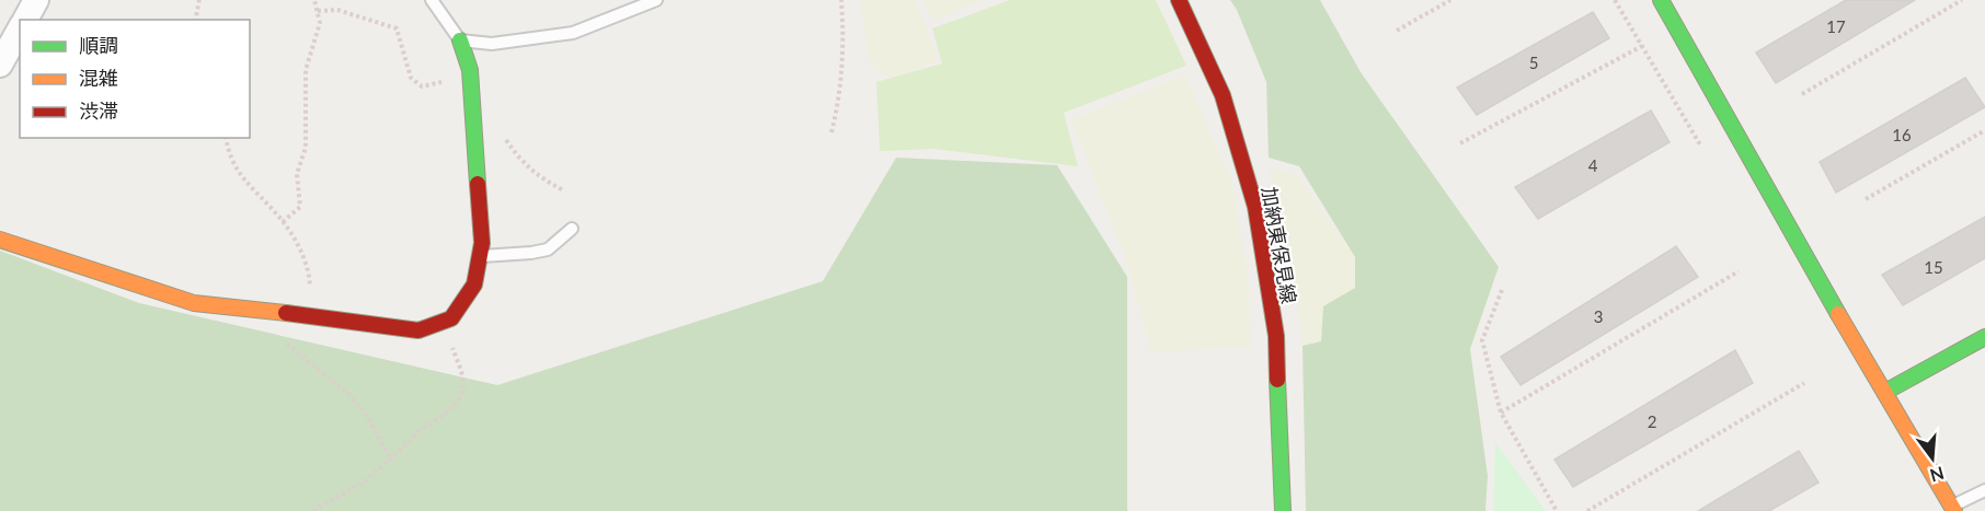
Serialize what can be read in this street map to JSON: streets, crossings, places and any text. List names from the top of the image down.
{
  "streets": {
    "street": ["加納東保見線"]
  },
  "house_numbers": [
    "17",
    "5",
    "16",
    "4",
    "15",
    "3",
    "2"
  ],
  "legend": ["順調", "混雑", "渋滞"],
  "north": "bottom"
}
